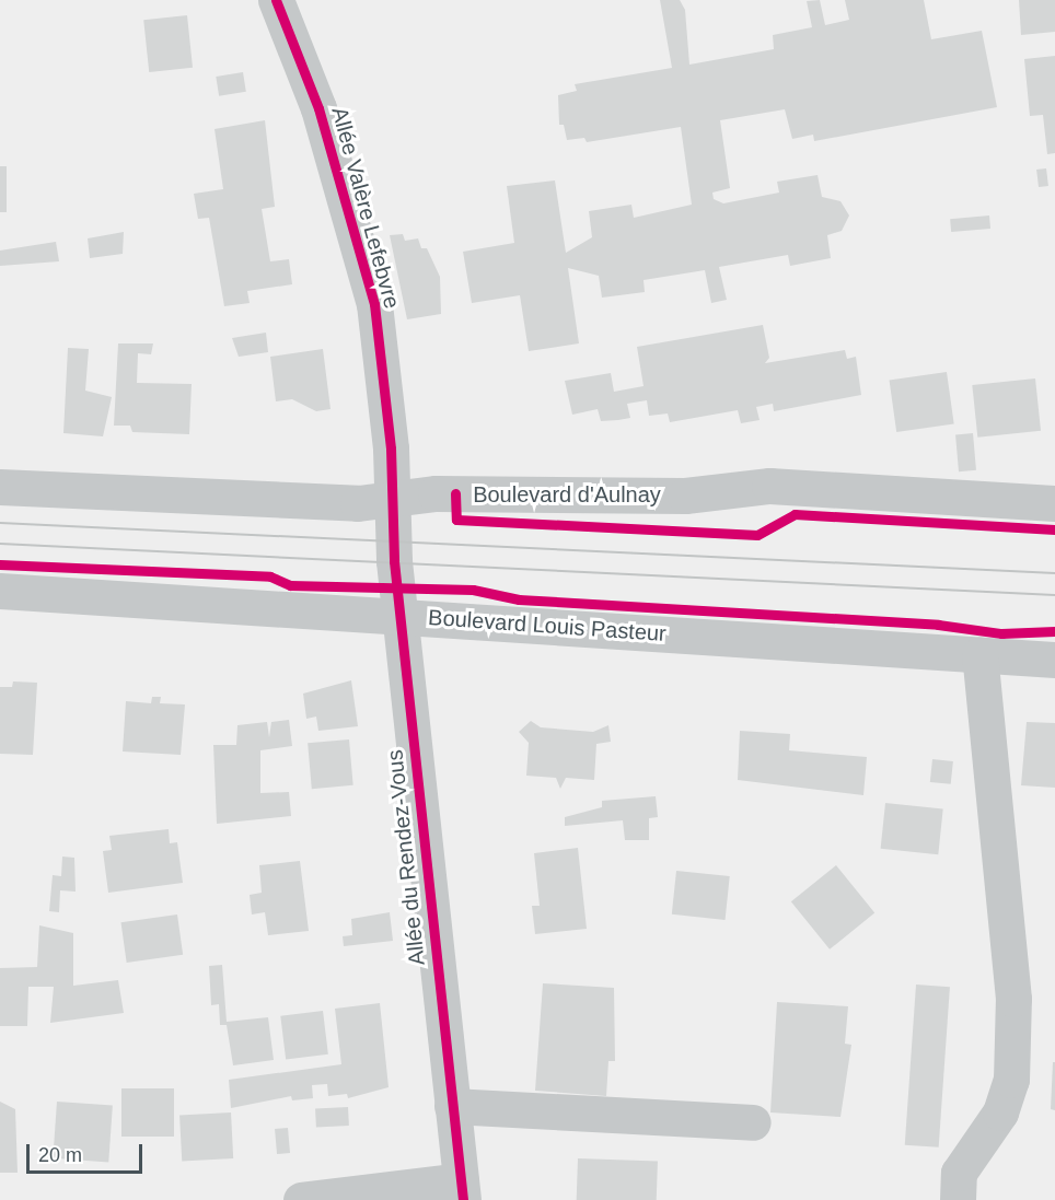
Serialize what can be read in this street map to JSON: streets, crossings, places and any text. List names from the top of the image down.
{
  "streets": {
    "street": [
      "Allée Valère Lefebvre",
      "Boulevard d'Aulnay",
      "Boulevard Louis Pasteur",
      "Allée du Rendez-Vous"
    ]
  },
  "crossings": [
    ["Allée Valère Lefebvre", "Boulevard d'Aulnay"],
    ["Allée Valère Lefebvre", "Allée du Rendez-Vous"],
    ["Boulevard d'Aulnay", "Allée du Rendez-Vous"],
    ["Boulevard Louis Pasteur", "Allée du Rendez-Vous"]
  ],
  "scale_bar": "20 m"
}
